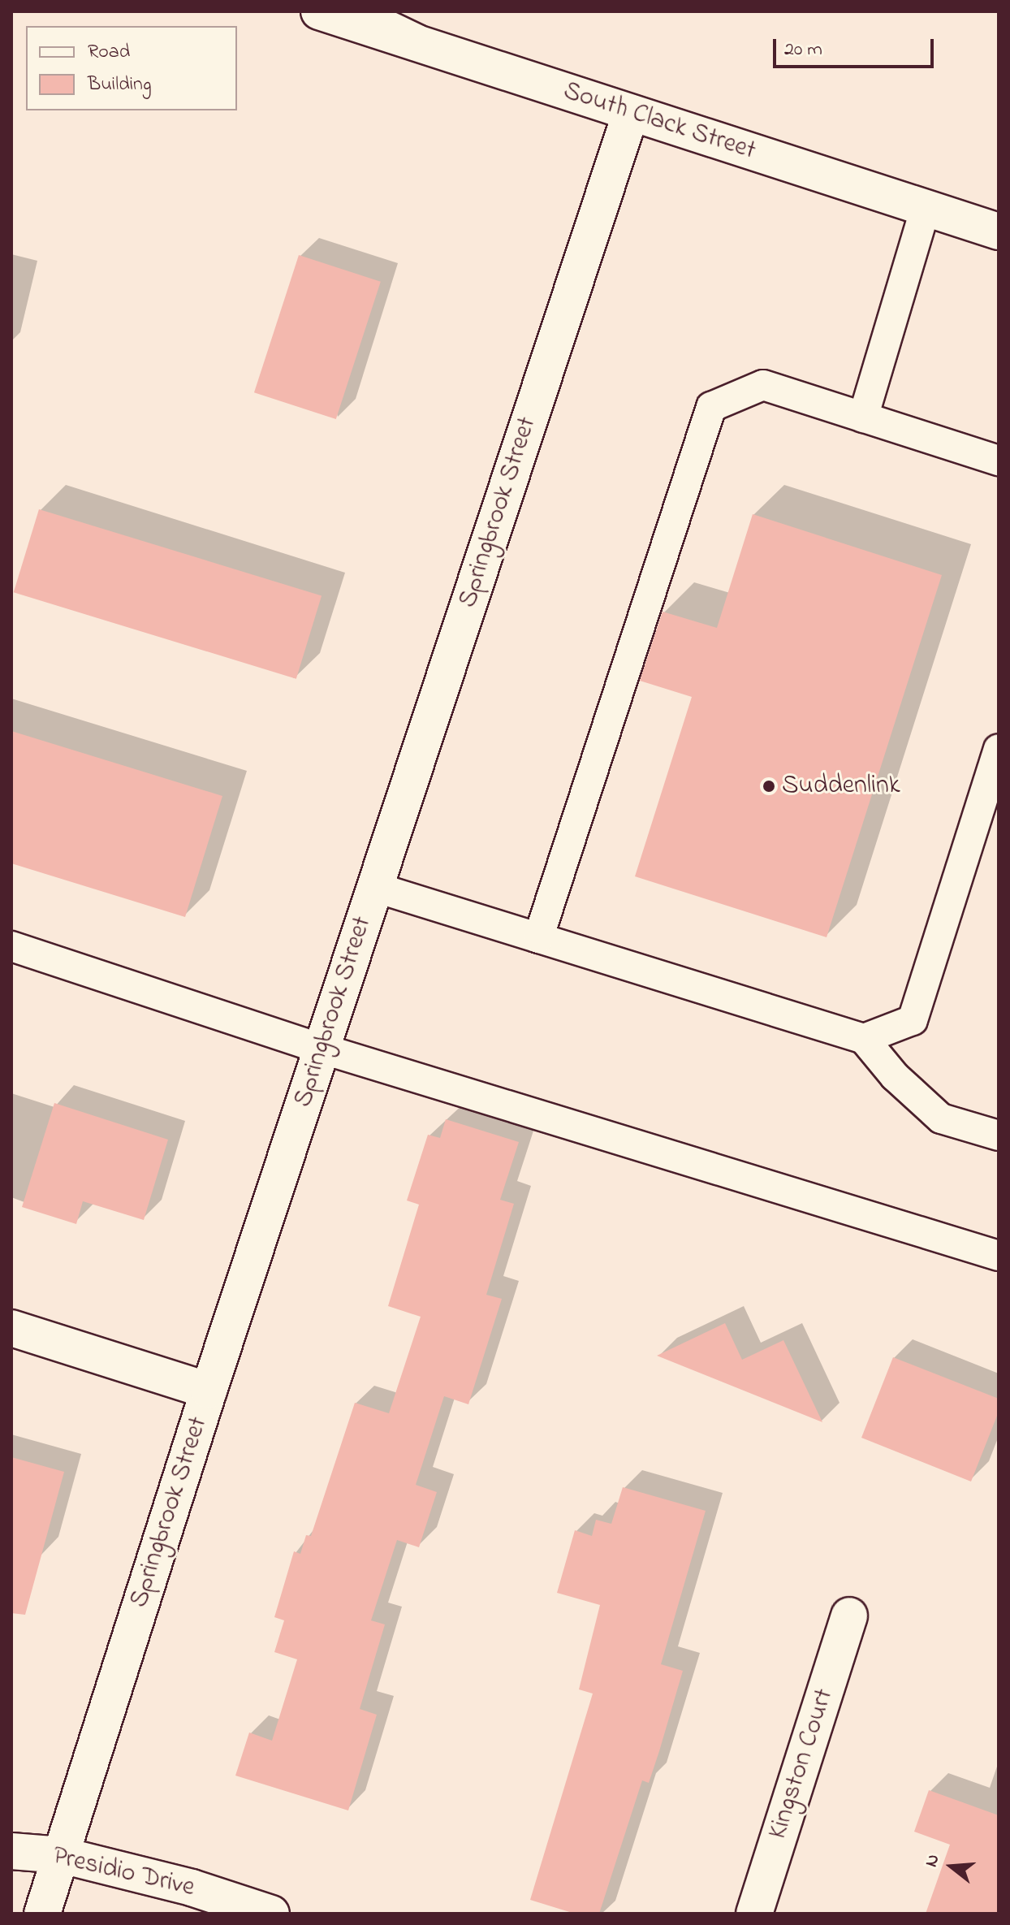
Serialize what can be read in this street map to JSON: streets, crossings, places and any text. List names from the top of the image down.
{
  "streets": {
    "main road": [
      "South Clack Street",
      "Springbrook Street",
      "Kingston Court",
      "Presidio Drive"
    ]
  },
  "crossings": [
    ["South Clack Street", "Springbrook Street"],
    ["Springbrook Street", "Presidio Drive"]
  ],
  "places": ["Suddenlink"],
  "legend": ["Road", "Building"],
  "scale_bar": "20 m",
  "north": "left"
}
